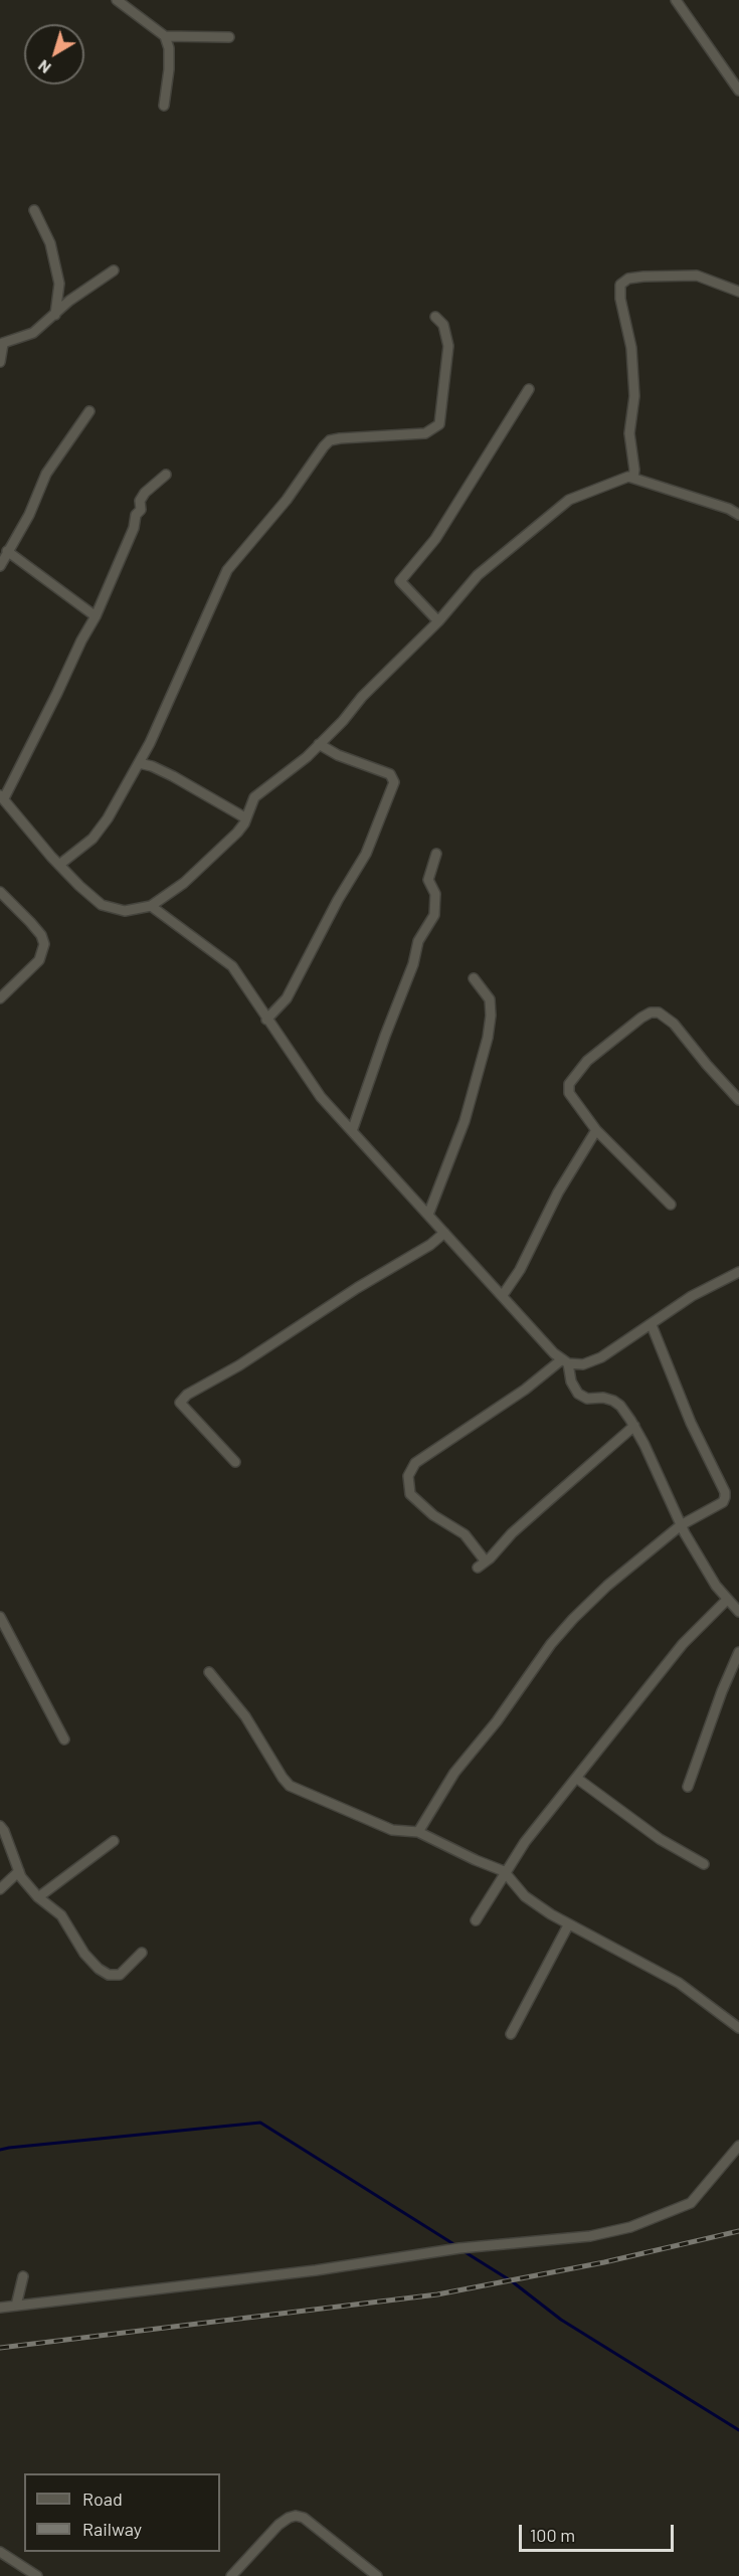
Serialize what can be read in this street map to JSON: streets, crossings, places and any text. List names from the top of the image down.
{
  "legend": ["Road", "Railway"],
  "scale_bar": "100 m",
  "north": "bottom left"
}
